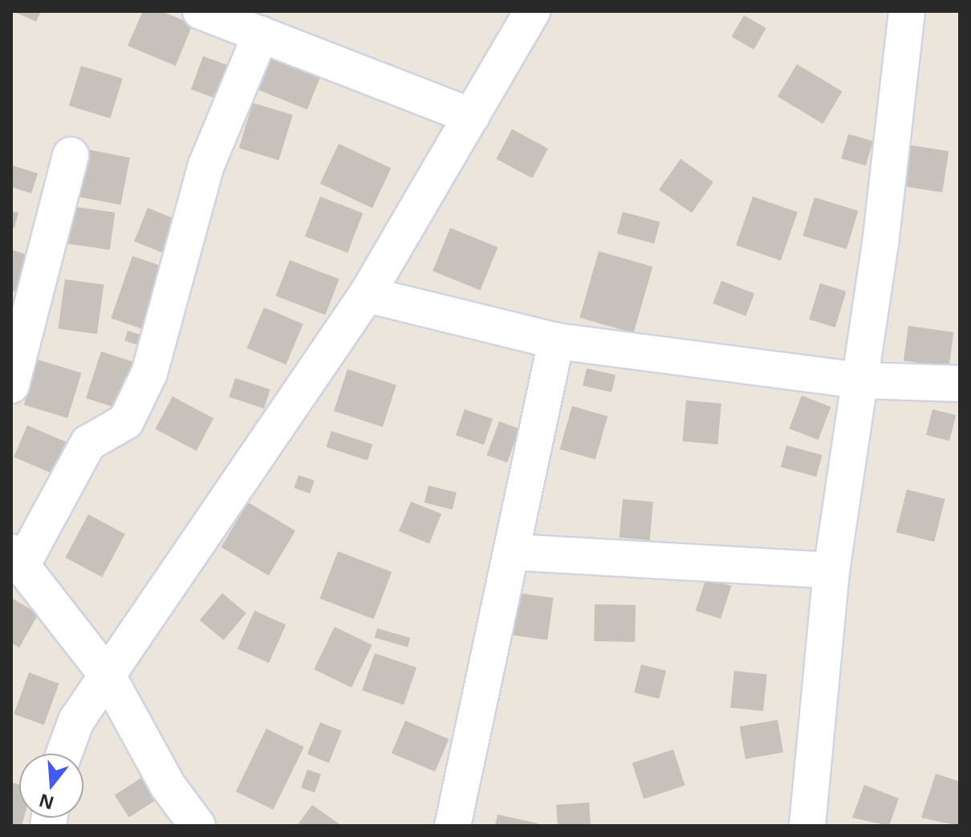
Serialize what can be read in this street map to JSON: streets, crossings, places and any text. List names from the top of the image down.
{
  "north": "bottom"
}
